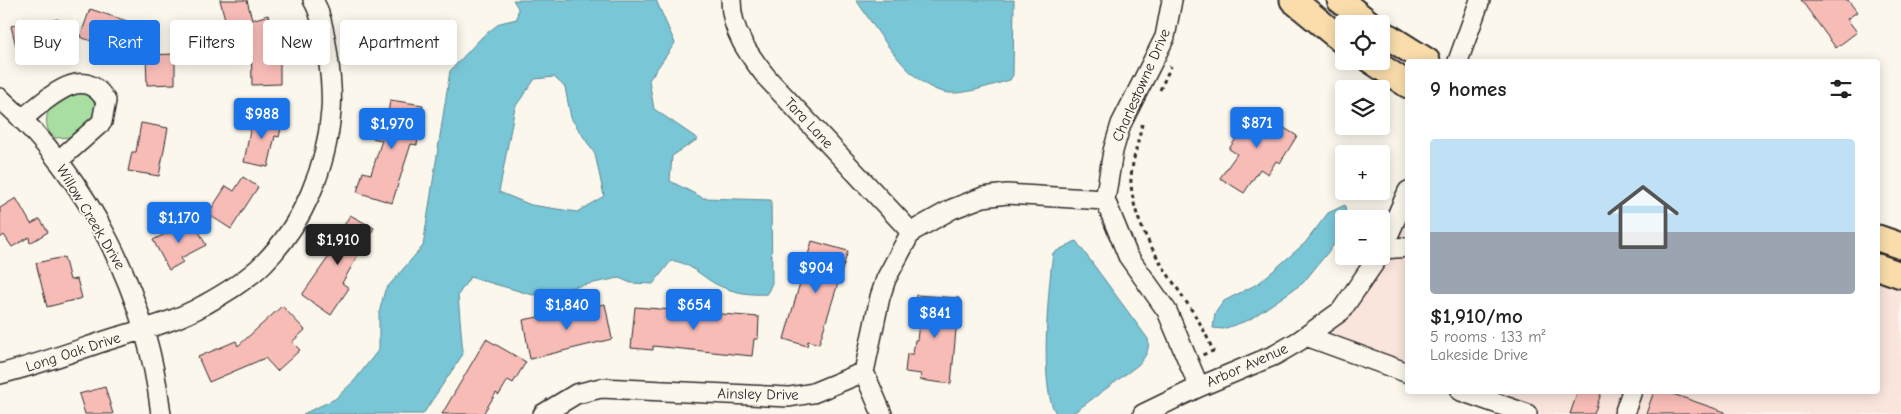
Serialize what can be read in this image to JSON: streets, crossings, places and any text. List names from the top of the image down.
{
  "streets": {
    "street": [
      "Charlestowne Drive",
      "Tara Lane",
      "Willow Creek Drive",
      "Long Oak Drive",
      "Arbor Avenue",
      "Ainsley Drive"
    ]
  },
  "crossings": [
    ["Willow Creek Drive", "Long Oak Drive"]
  ],
  "page": {
    "map_buttons": ["+", "−"],
    "chip": [
      "Buy",
      "Rent",
      "Filters",
      "New",
      "Apartment"
    ],
    "heading": "9 homes",
    "price": [
      "$988",
      "$871",
      "$1,970",
      "$1,170",
      "$1,910",
      "$904",
      "$1,840",
      "$654",
      "$841"
    ],
    "list": [
      {
        "name": "$1,910/mo",
        "note": "5 rooms · 133 m² · Lakeside Drive"
      }
    ]
  }
}
